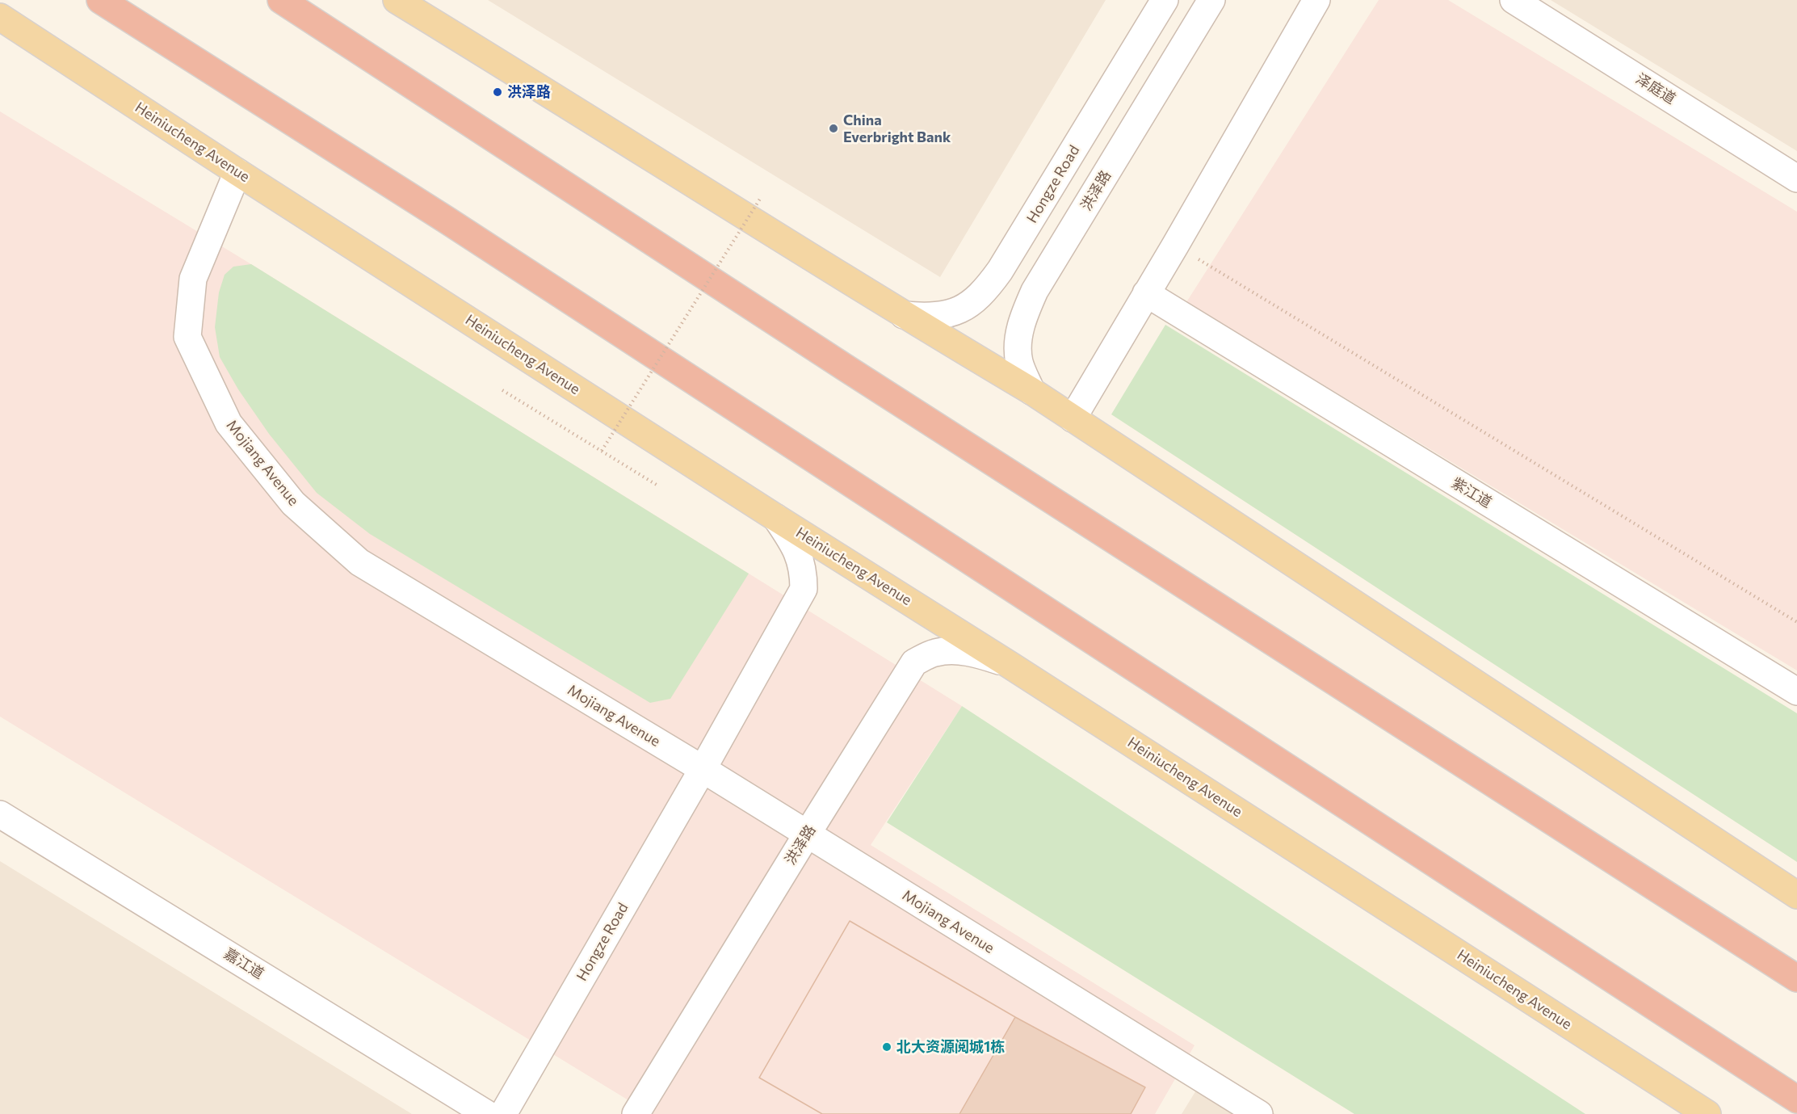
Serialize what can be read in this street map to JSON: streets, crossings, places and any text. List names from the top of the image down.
{
  "streets": {
    "main road": ["Heiniucheng Avenue"],
    "street": [
      "泽庭道",
      "Hongze Road",
      "洪泽路",
      "Mojiang Avenue",
      "紫江道",
      "嘉江道"
    ]
  },
  "crossings": [
    ["Heiniucheng Avenue", "洪泽路"],
    ["Heiniucheng Avenue", "Mojiang Avenue"],
    ["Hongze Road", "Mojiang Avenue"],
    ["洪泽路", "Mojiang Avenue"]
  ],
  "places": ["洪泽路", "China Everbright Bank", "北大资源阅城1栋"]
}
